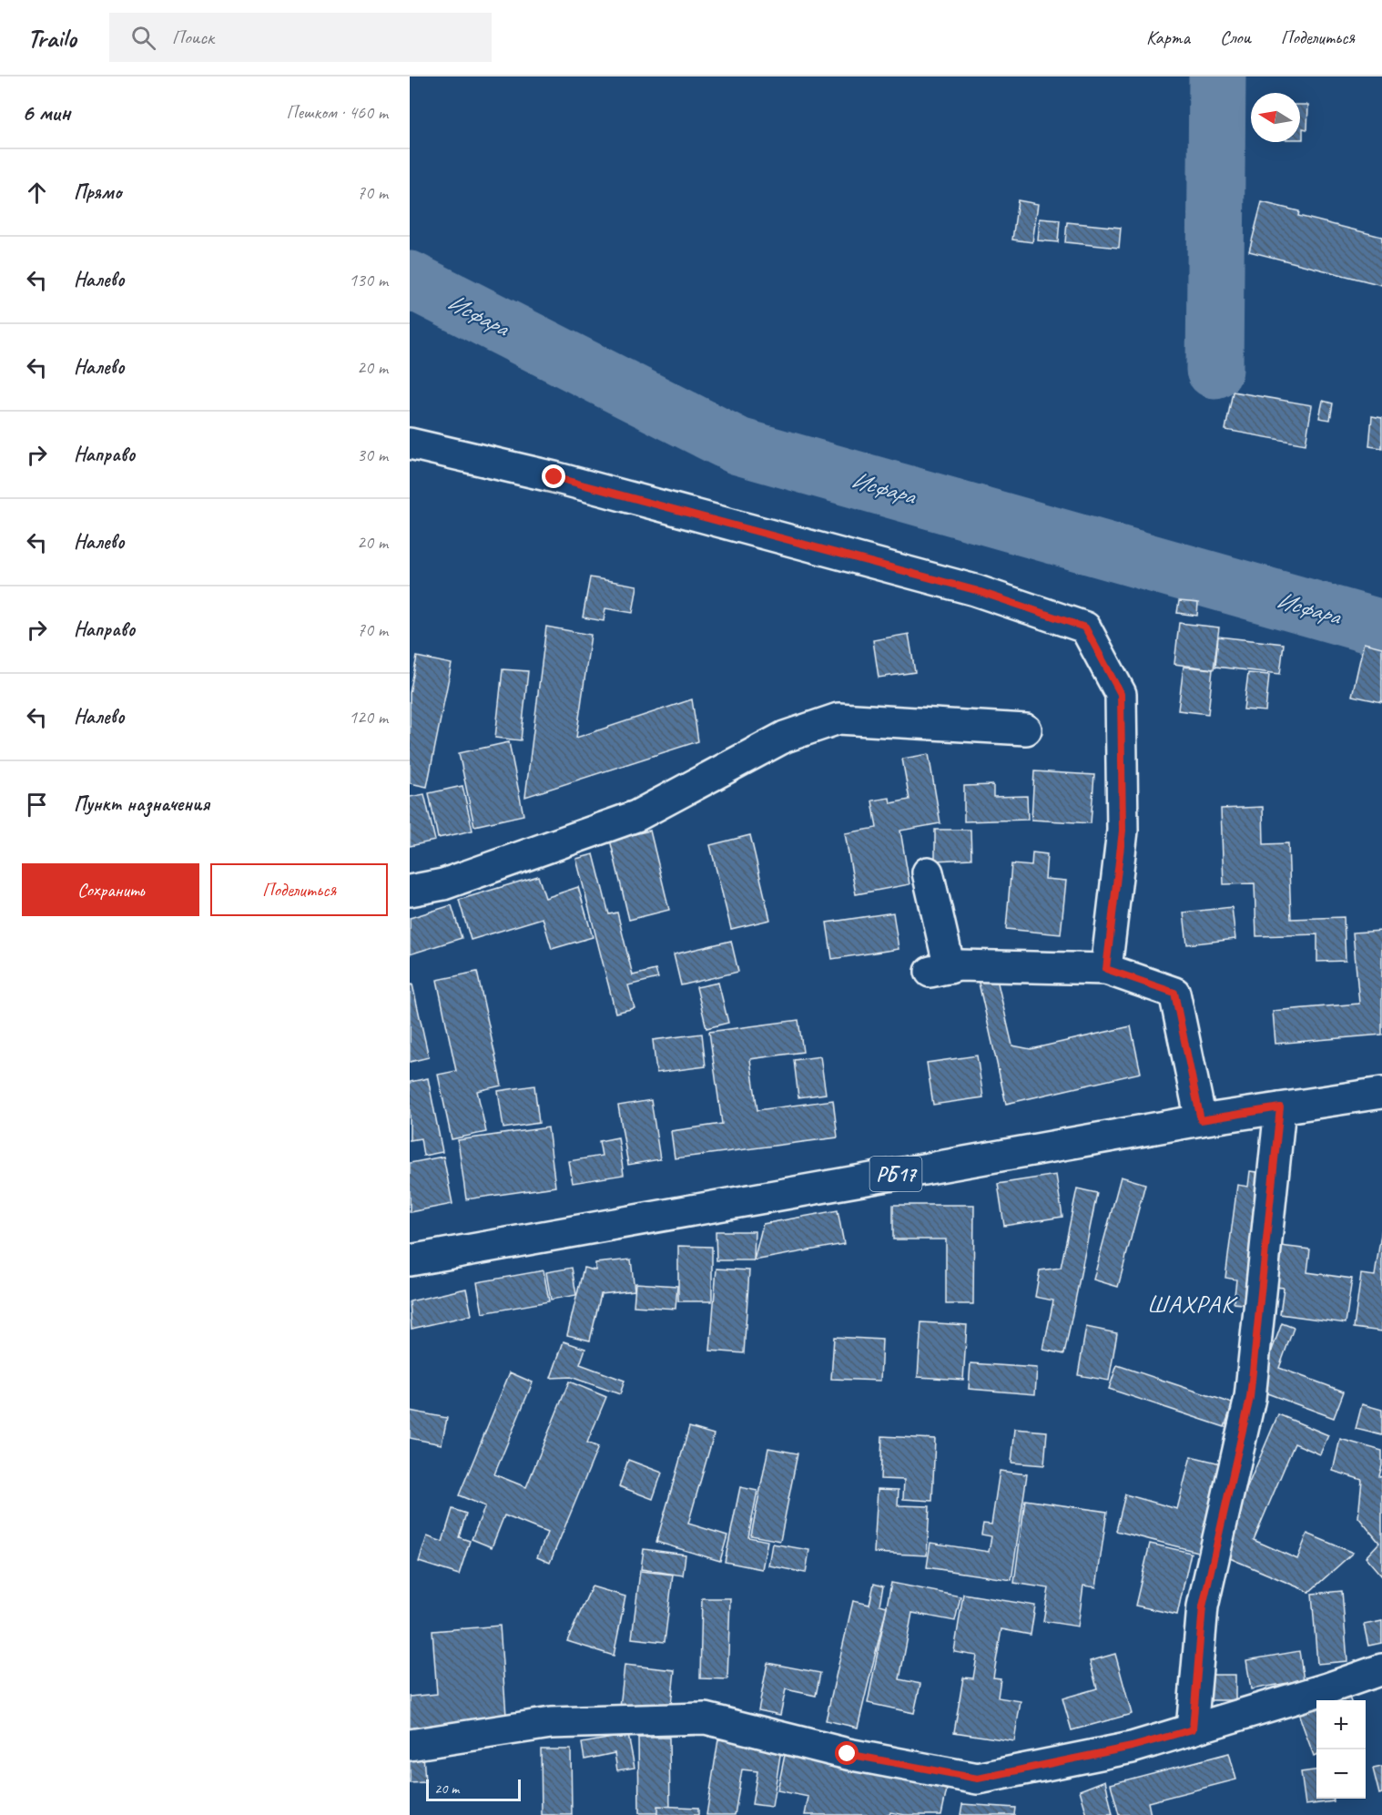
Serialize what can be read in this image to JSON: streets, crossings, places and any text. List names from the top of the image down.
{
  "streets": {
    "street": ["РБ17"]
  },
  "districts": ["ШАХРАК"],
  "water": ["Исфара"],
  "scale_bar": "20 m",
  "north": "left",
  "page": {
    "header": "Trailo",
    "search": "Поиск",
    "nav": ["Карта", "Слои", "Поделиться"],
    "heading": ["6 мин", "Пешком · 460 m"],
    "list": [
      ["Прямо", "70 m"],
      ["Налево", "130 m"],
      ["Налево", "20 m"],
      ["Направо", "30 m"],
      ["Налево", "20 m"],
      ["Направо", "70 m"],
      ["Налево", "120 m"],
      "Пункт назначения"
    ],
    "buttons": ["Сохранить", "Поделиться"],
    "map_buttons": ["+", "−"],
    "scale": "20 m"
  }
}
